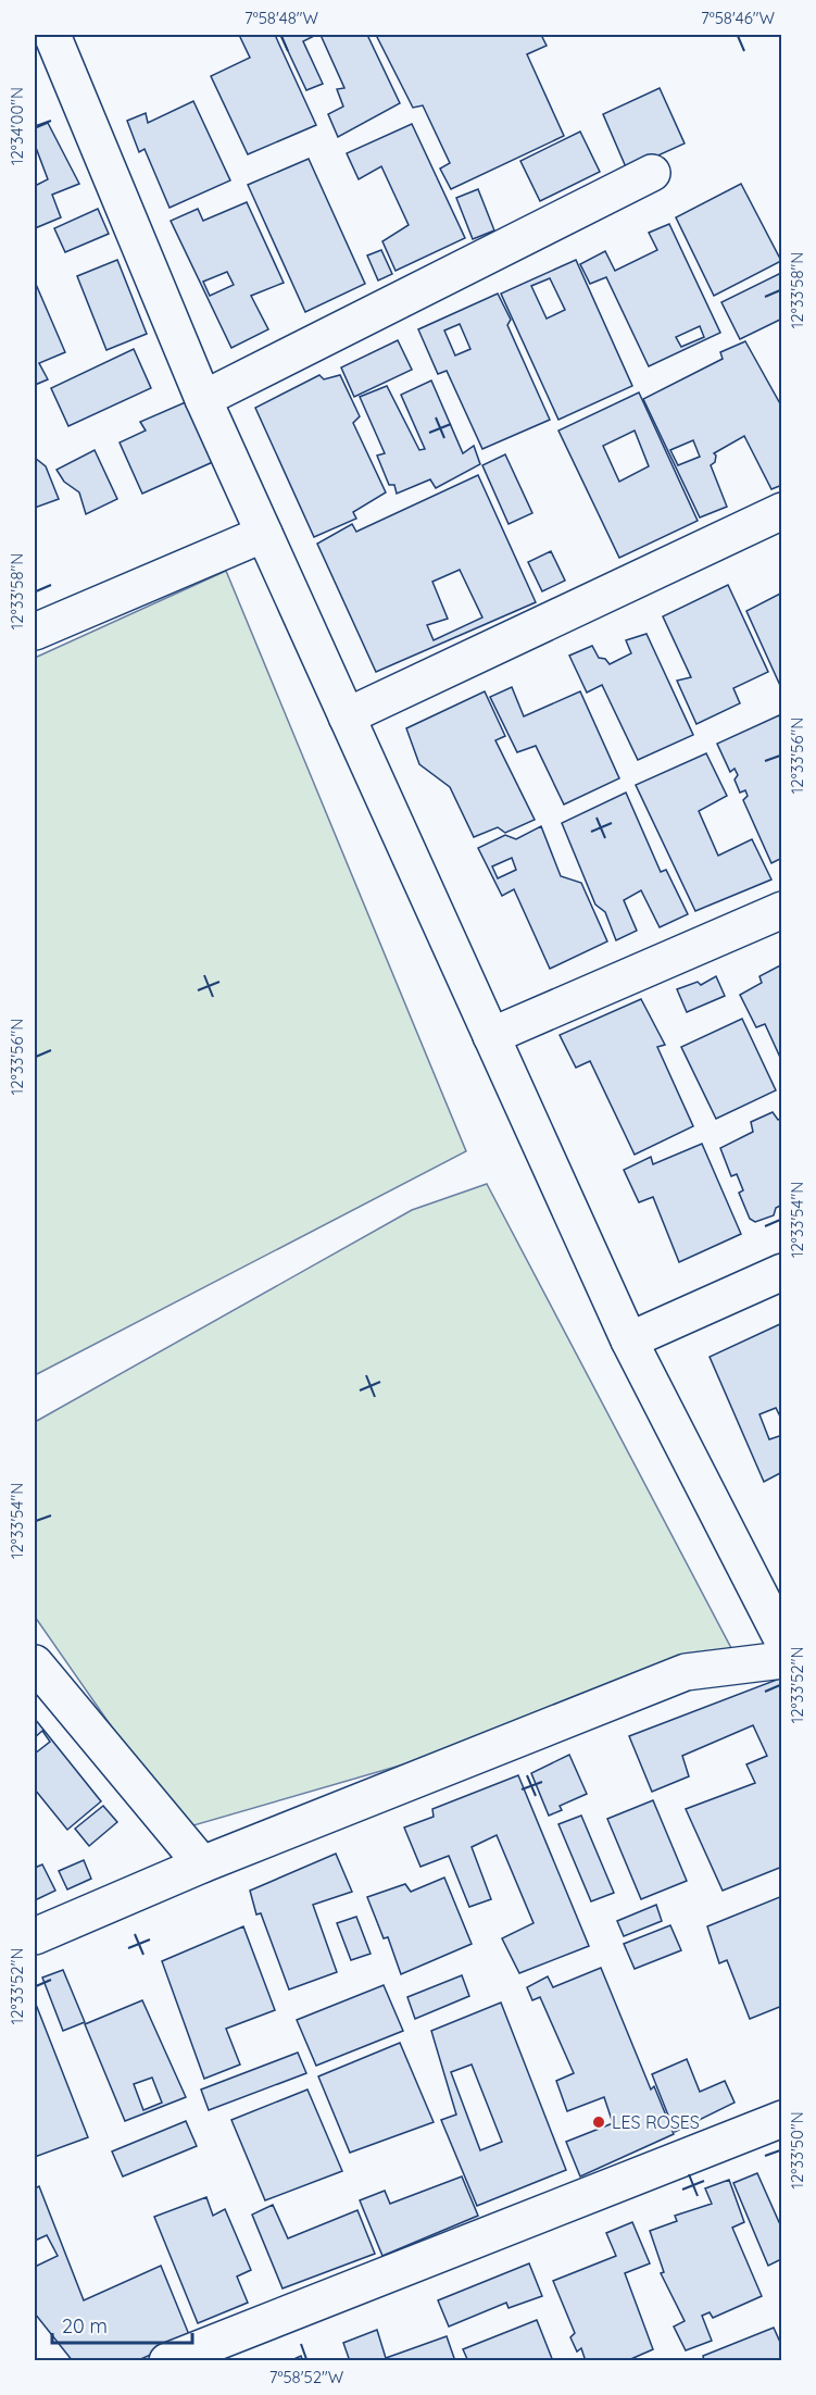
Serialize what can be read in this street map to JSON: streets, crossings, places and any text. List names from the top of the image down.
{
  "places": ["LES ROSES"],
  "scale_bar": "20 m",
  "coordinates": [
    "7°58'48\"W",
    "7°58'46\"W",
    "12°34'00\"N",
    "12°33'58\"N",
    "12°33'56\"N",
    "12°33'54\"N",
    "12°33'52\"N",
    "12°33'50\"N",
    "7°58'52\"W"
  ]
}
